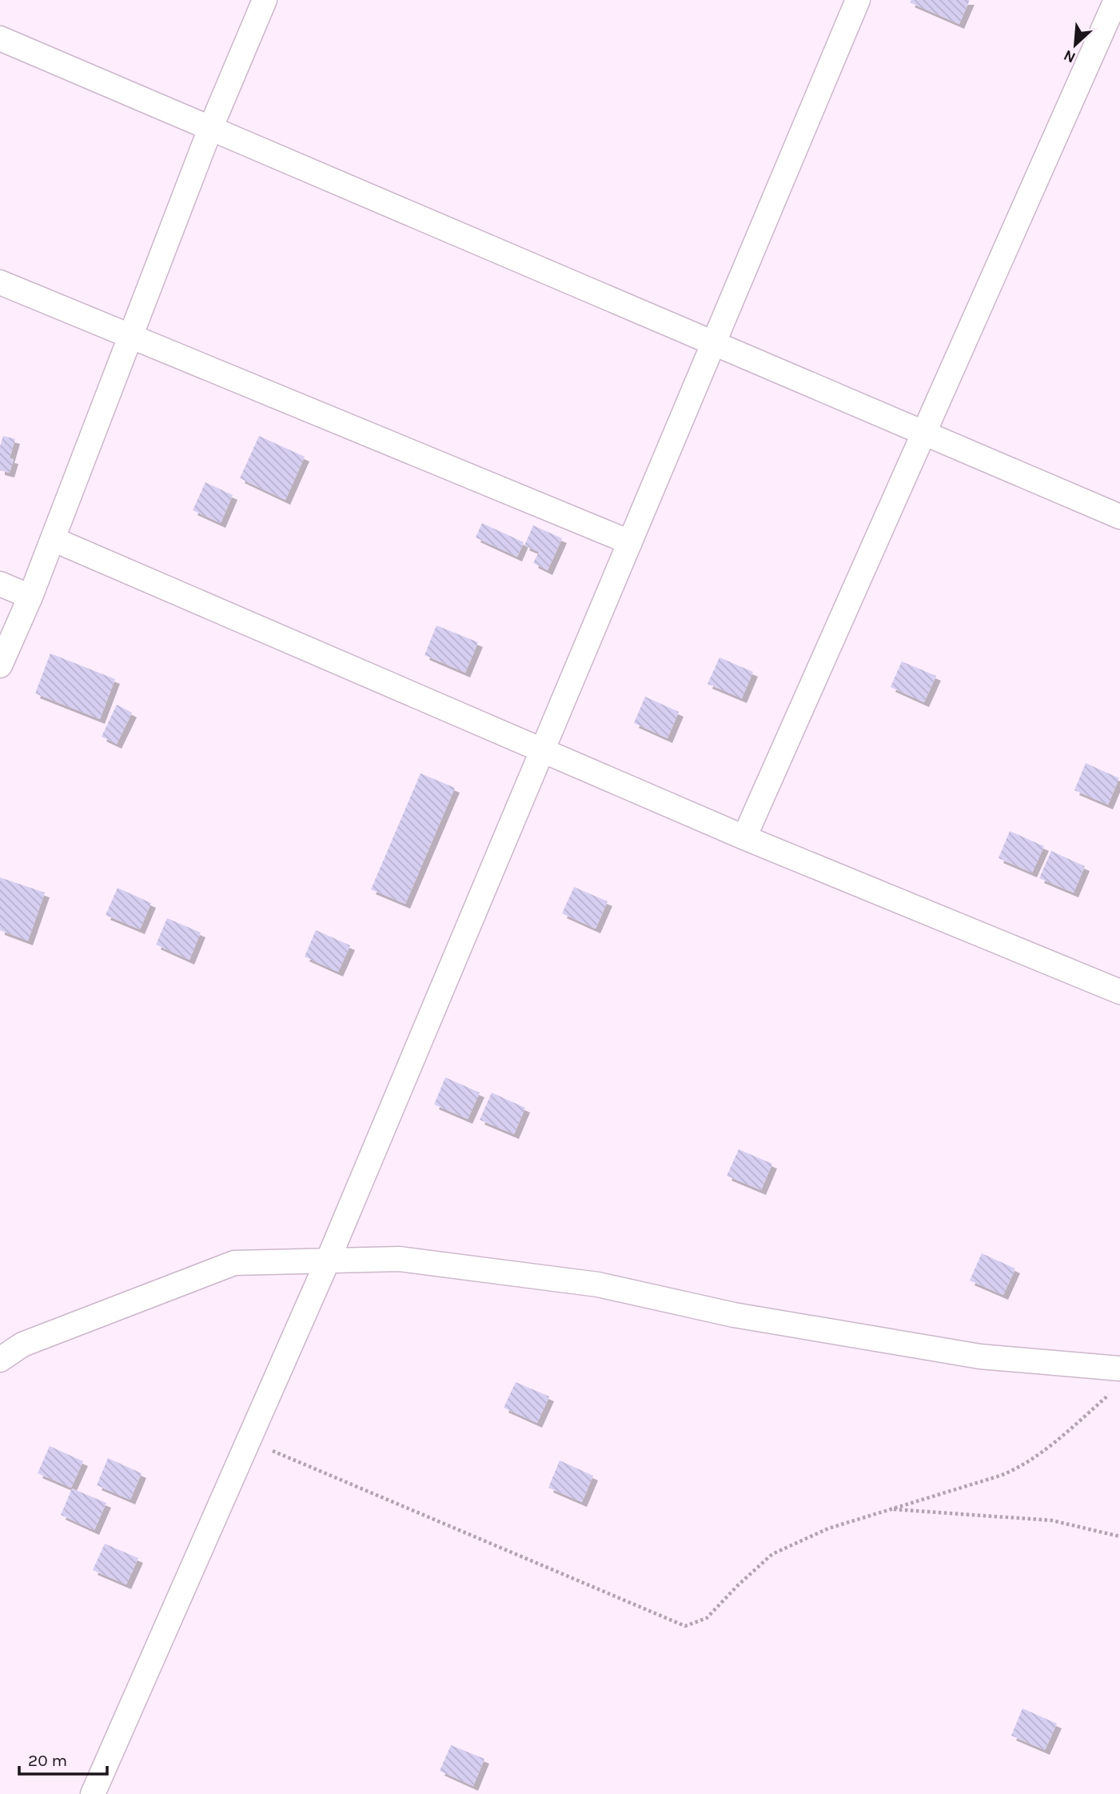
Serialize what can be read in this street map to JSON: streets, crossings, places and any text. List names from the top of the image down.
{
  "scale_bar": "20 m",
  "north": "bottom left"
}
